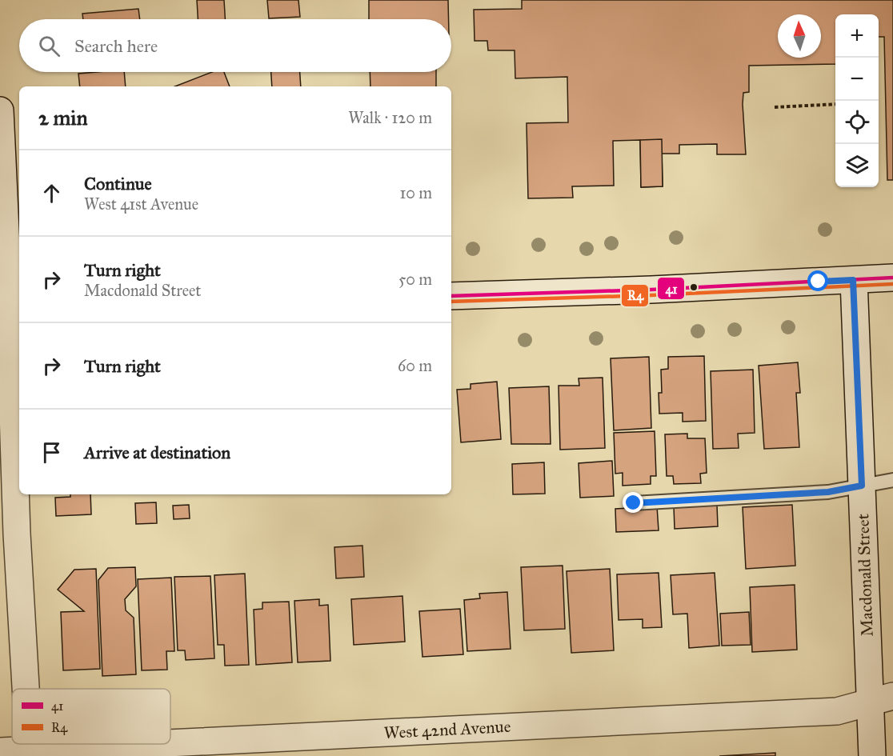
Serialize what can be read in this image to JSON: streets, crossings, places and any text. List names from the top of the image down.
{
  "streets": {
    "street": ["Macdonald Street", "West 42nd Avenue"]
  },
  "crossings": [
    ["Macdonald Street", "West 42nd Avenue"]
  ],
  "lines": ["transit line 41", "transit line R4"],
  "legend": ["41", "R4"],
  "north": "top",
  "page": {
    "map_buttons": ["+", "−"],
    "search": "Search here",
    "heading": ["2 min", "Walk · 120 m"],
    "list": [
      ["Continue", "West 41st Avenue", "10 m"],
      ["Turn right", "Macdonald Street", "50 m"],
      ["Turn right", "60 m"],
      "Arrive at destination"
    ]
  }
}
